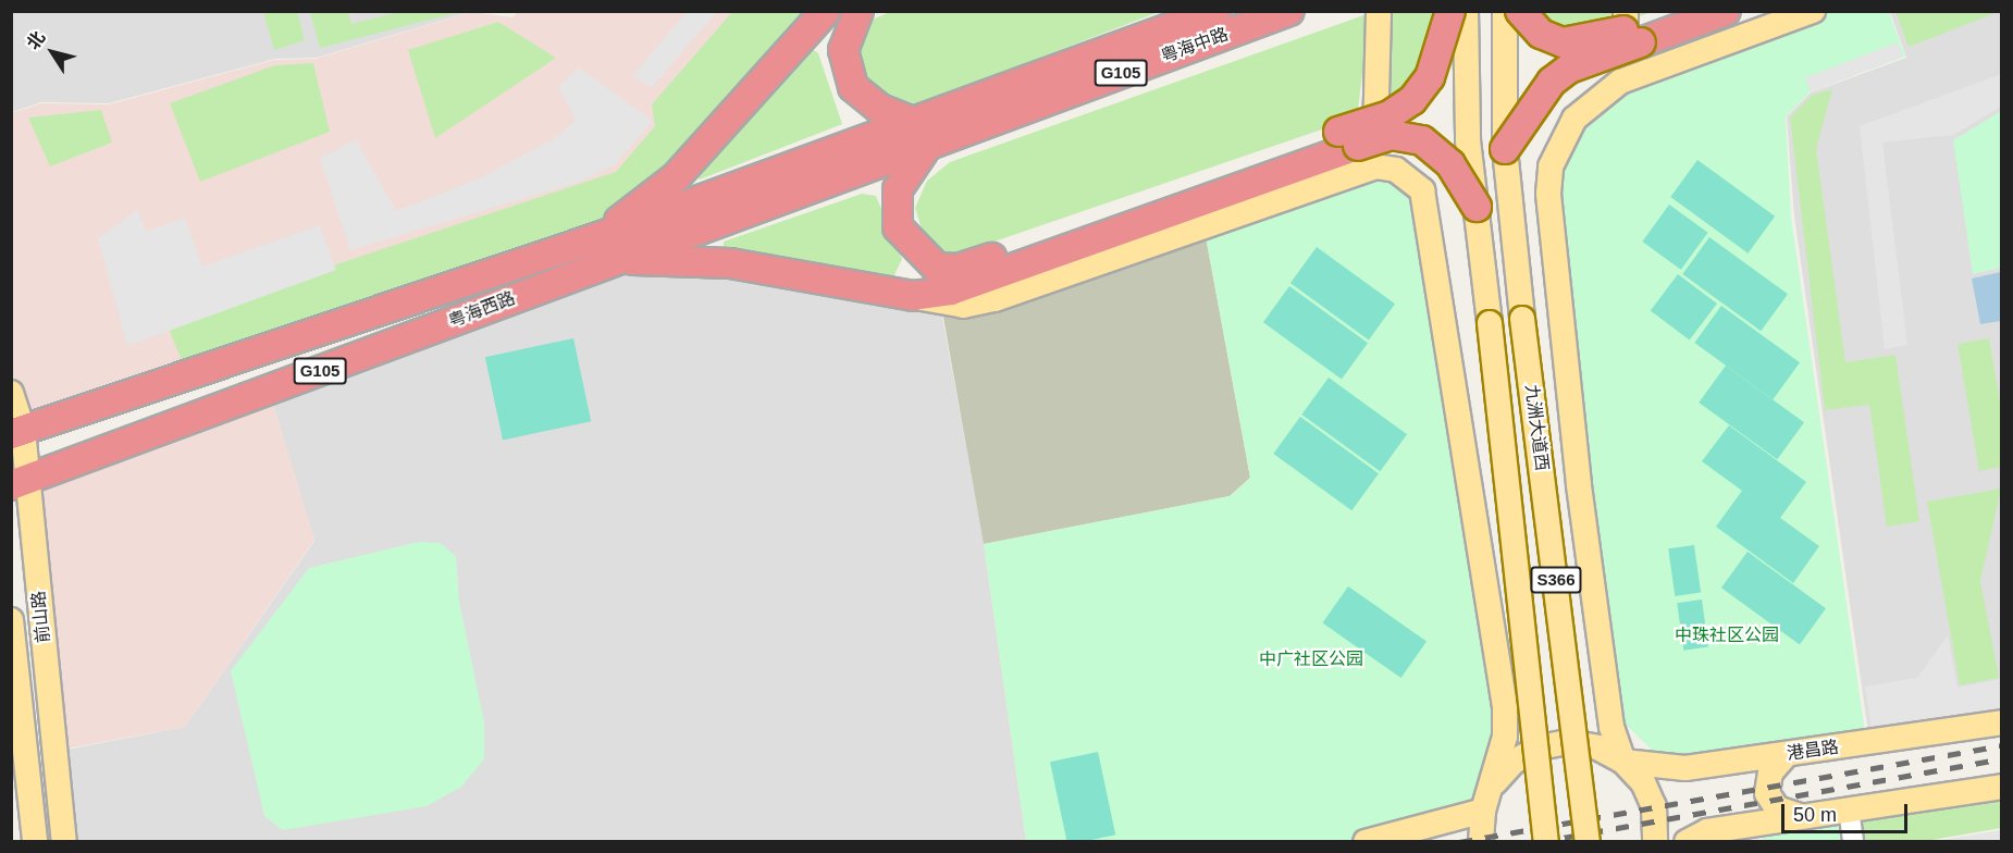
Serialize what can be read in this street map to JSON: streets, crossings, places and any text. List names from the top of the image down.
{
  "streets": {
    "highway": ["粤海中路", "G105", "粤海西路"],
    "main road": [
      "九洲大道西",
      "S366",
      "前山路",
      "港昌路"
    ]
  },
  "crossings": [
    ["粤海中路", "粤海西路"],
    ["粤海西路", "前山路"]
  ],
  "parks": ["中珠社区公园", "中广社区公园"],
  "scale_bar": "50 m",
  "north": "top left"
}
